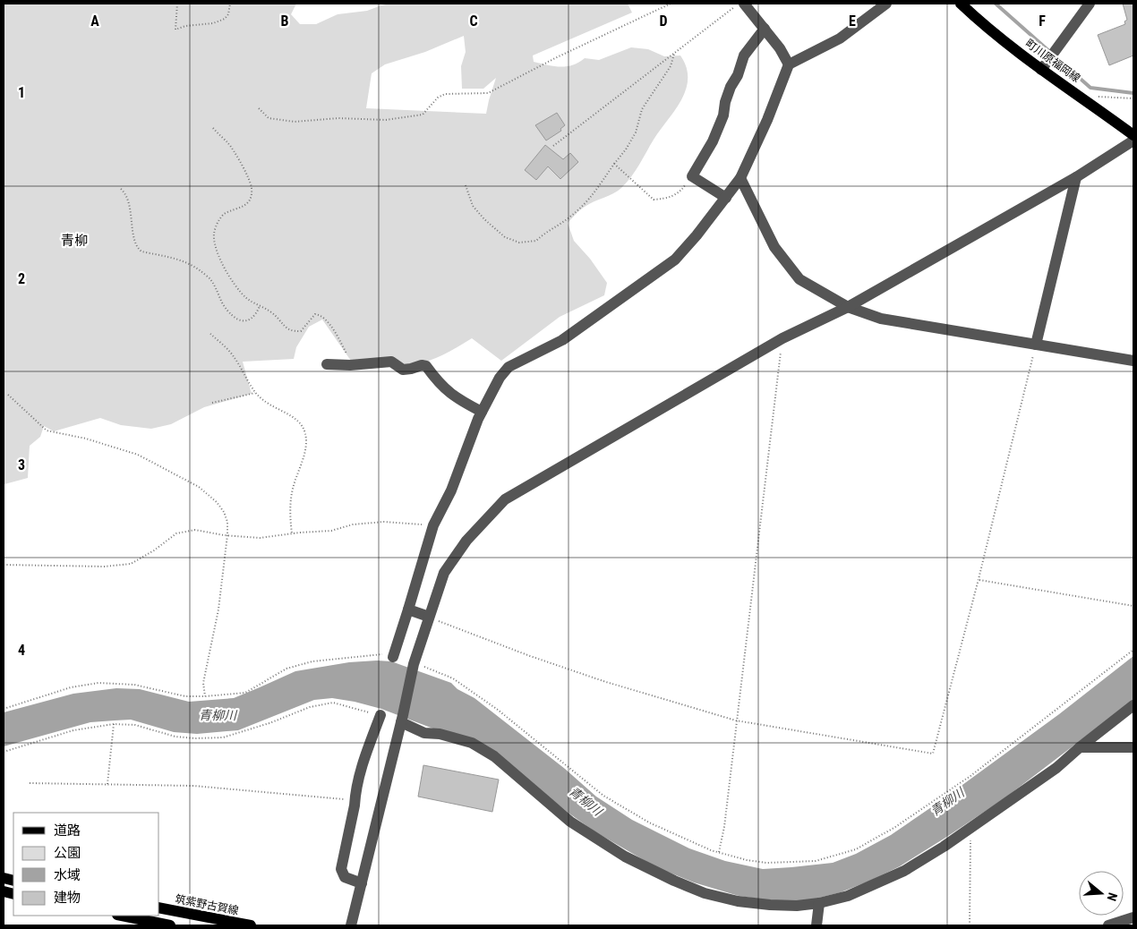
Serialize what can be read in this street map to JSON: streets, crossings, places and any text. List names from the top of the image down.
{
  "streets": {
    "main road": ["町川原福岡線", "筑紫野古賀線"]
  },
  "districts": ["青柳"],
  "water": ["青柳川"],
  "legend": [
    "道路",
    "公園",
    "水域",
    "建物"
  ],
  "north": "right",
  "grid": {
    "columns": [
      "A",
      "B",
      "C",
      "D",
      "E",
      "F"
    ],
    "rows": [
      "1",
      "2",
      "3",
      "4"
    ]
  }
}
